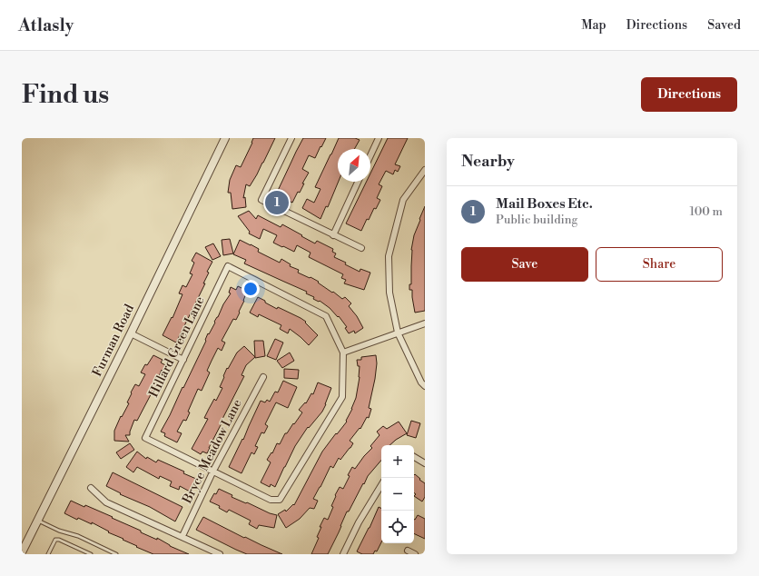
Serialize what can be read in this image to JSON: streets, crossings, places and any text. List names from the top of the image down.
{
  "streets": {
    "street": ["Furman Road", "Hillard Green Lane", "Bryce Meadow Lane"]
  },
  "crossings": [
    ["Hillard Green Lane", "Bryce Meadow Lane"]
  ],
  "north": "top right",
  "page": {
    "header": "Atlasly",
    "nav": ["Map", "Directions", "Saved"],
    "buttons": [
      "Directions",
      ["Save", "Share"]
    ],
    "title": "Find us",
    "heading": "Nearby",
    "list": [
      {
        "mark": "1",
        "name": "Mail Boxes Etc.",
        "note": "Public building",
        "value": "100 m"
      }
    ],
    "pins": "1",
    "map_buttons": ["+", "−"]
  }
}
